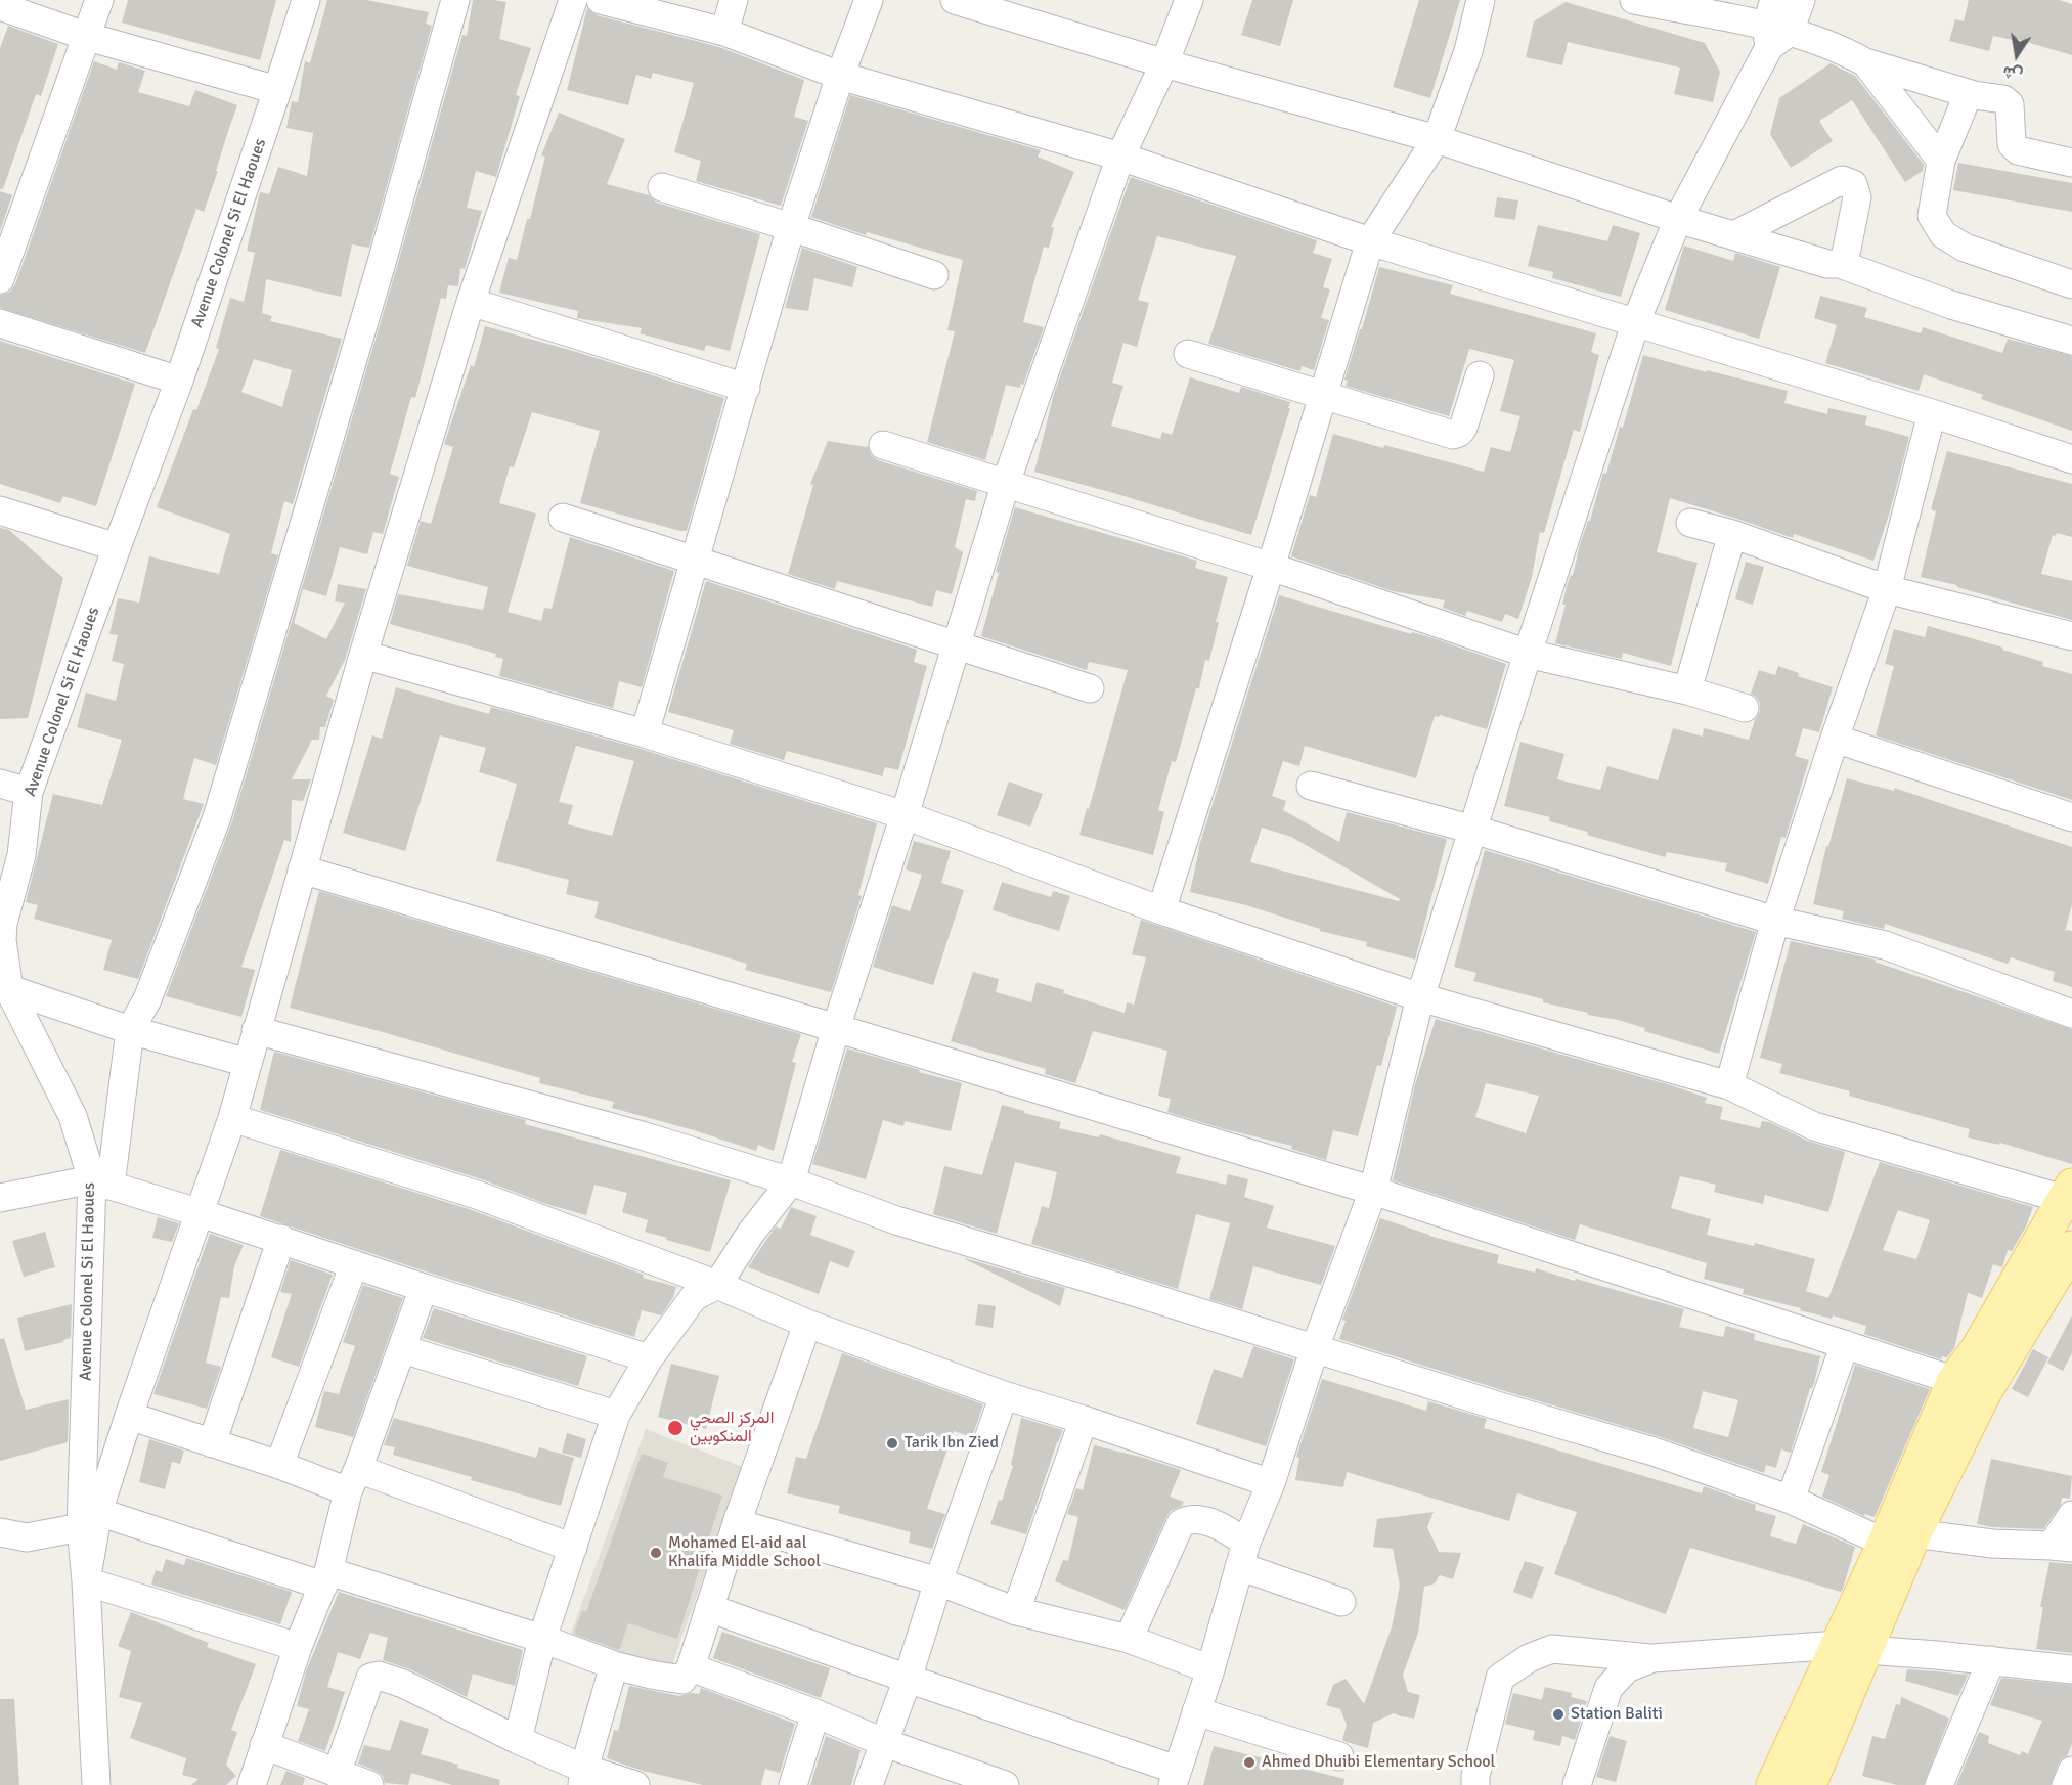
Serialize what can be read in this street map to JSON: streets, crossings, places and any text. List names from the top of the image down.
{
  "streets": {
    "street": ["Avenue Colonel Si El Haoues"]
  },
  "places": [
    "المركز الصحي المنكوبين",
    "Tarik Ibn Zied",
    "Mohamed El-aid aal Khalifa Middle School",
    "Station Baliti",
    "Ahmed Dhuibi Elementary School"
  ],
  "north": "bottom"
}
